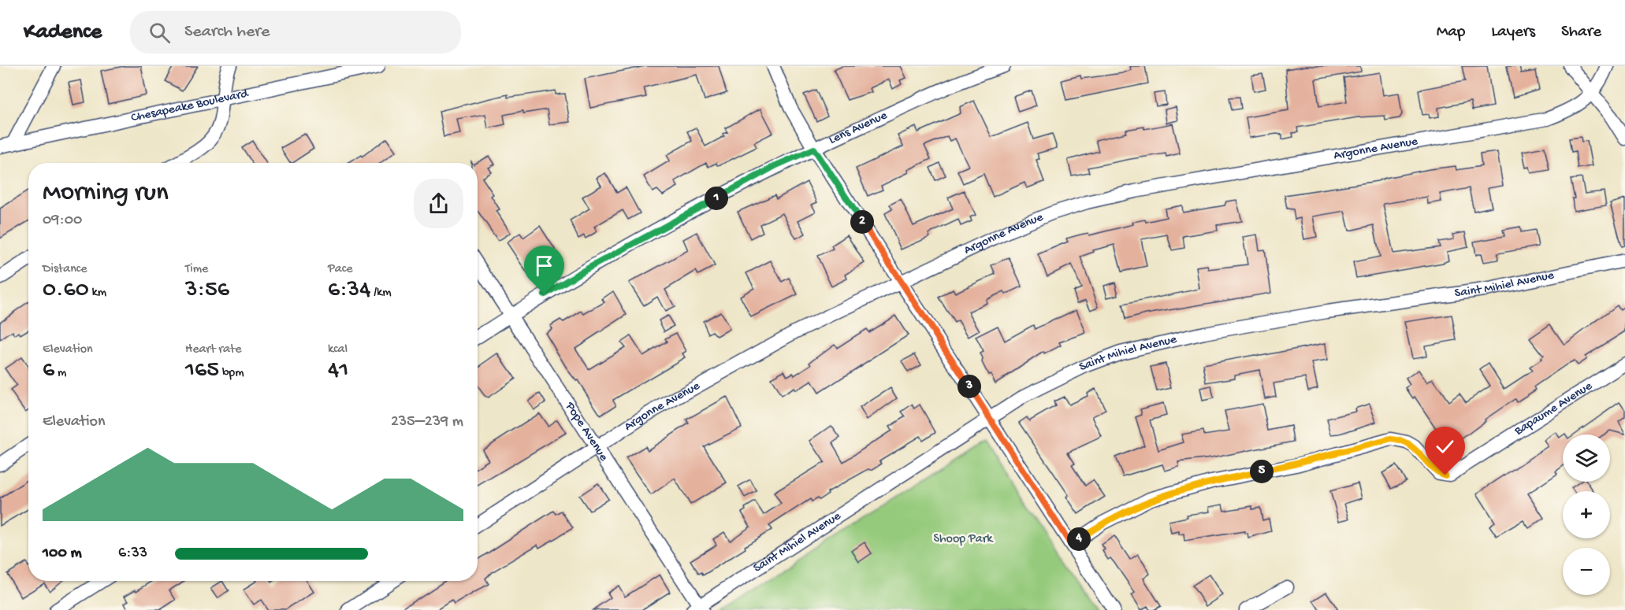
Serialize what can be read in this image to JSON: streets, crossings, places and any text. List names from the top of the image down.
{
  "streets": {
    "street": [
      "Chesapeake Boulevard",
      "Lens Avenue",
      "Argonne Avenue",
      "Saint Mihiel Avenue",
      "Bapaume Avenue",
      "Pope Avenue"
    ]
  },
  "crossings": [
    ["Lens Avenue", "Pope Avenue"],
    ["Argonne Avenue", "Pope Avenue"],
    ["Saint Mihiel Avenue", "Pope Avenue"]
  ],
  "parks": ["Shoop Park"],
  "page": {
    "header": "Kadence",
    "search": "Search here",
    "nav": ["Map", "Layers", "Share"],
    "heading": ["Morning run", "09:00"],
    "pins": [
      "1",
      "2",
      "3",
      "5",
      "4"
    ],
    "stats": [
      ["Distance", "0.60 km"],
      ["Time", "3:56"],
      ["Pace", "6:34 /km"],
      ["Elevation", "6 m"],
      ["Heart rate", "165 bpm"],
      ["kcal", "41"]
    ],
    "chart": ["Elevation", "235–239 m"],
    "map_buttons": ["+", "−"],
    "list": [
      {
        "name": "100 m",
        "note": "6:33"
      }
    ]
  }
}
